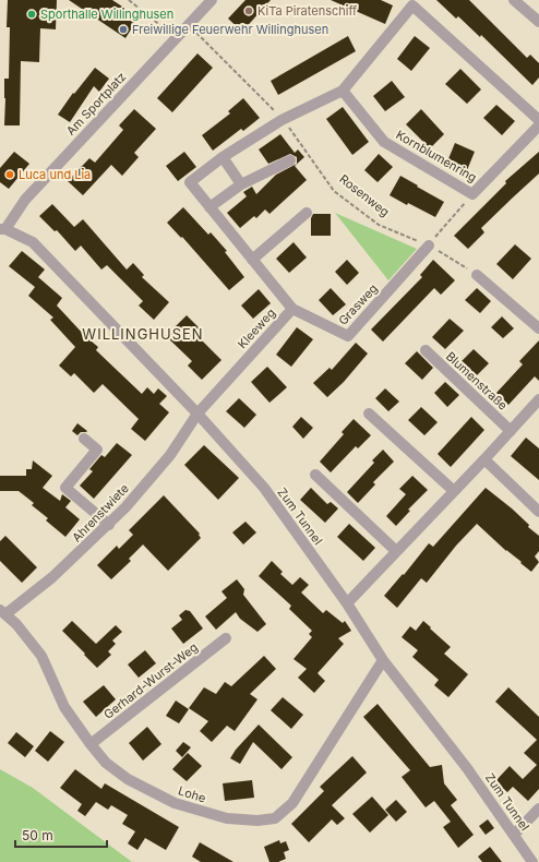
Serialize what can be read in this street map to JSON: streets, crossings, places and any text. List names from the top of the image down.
{
  "streets": {
    "street": [
      "Am Sportplatz",
      "Kornblumenring",
      "Grasweg",
      "Kleeweg",
      "Blumenstraße",
      "Ahrenstwiete",
      "Zum Tunnel",
      "Gerhard-Wurst-Weg",
      "Lohe"
    ],
    "path": ["Rosenweg"]
  },
  "crossings": [
    ["Am Sportplatz", "Rosenweg"],
    ["Am Sportplatz", "Zum Tunnel"],
    ["Rosenweg", "Grasweg"],
    ["Rosenweg", "Kleeweg"],
    ["Grasweg", "Kleeweg"],
    ["Kleeweg", "Ahrenstwiete"],
    ["Kleeweg", "Zum Tunnel"],
    ["Ahrenstwiete", "Zum Tunnel"],
    ["Ahrenstwiete", "Lohe"],
    ["Zum Tunnel", "Lohe"],
    ["Gerhard-Wurst-Weg", "Lohe"]
  ],
  "districts": ["WILLINGHUSEN"],
  "places": [
    "KiTa Piratenschiff",
    "Sporthalle Willinghusen",
    "Freiwillige Feuerwehr Willinghusen",
    "Luca und Lia"
  ],
  "scale_bar": "50 m"
}
